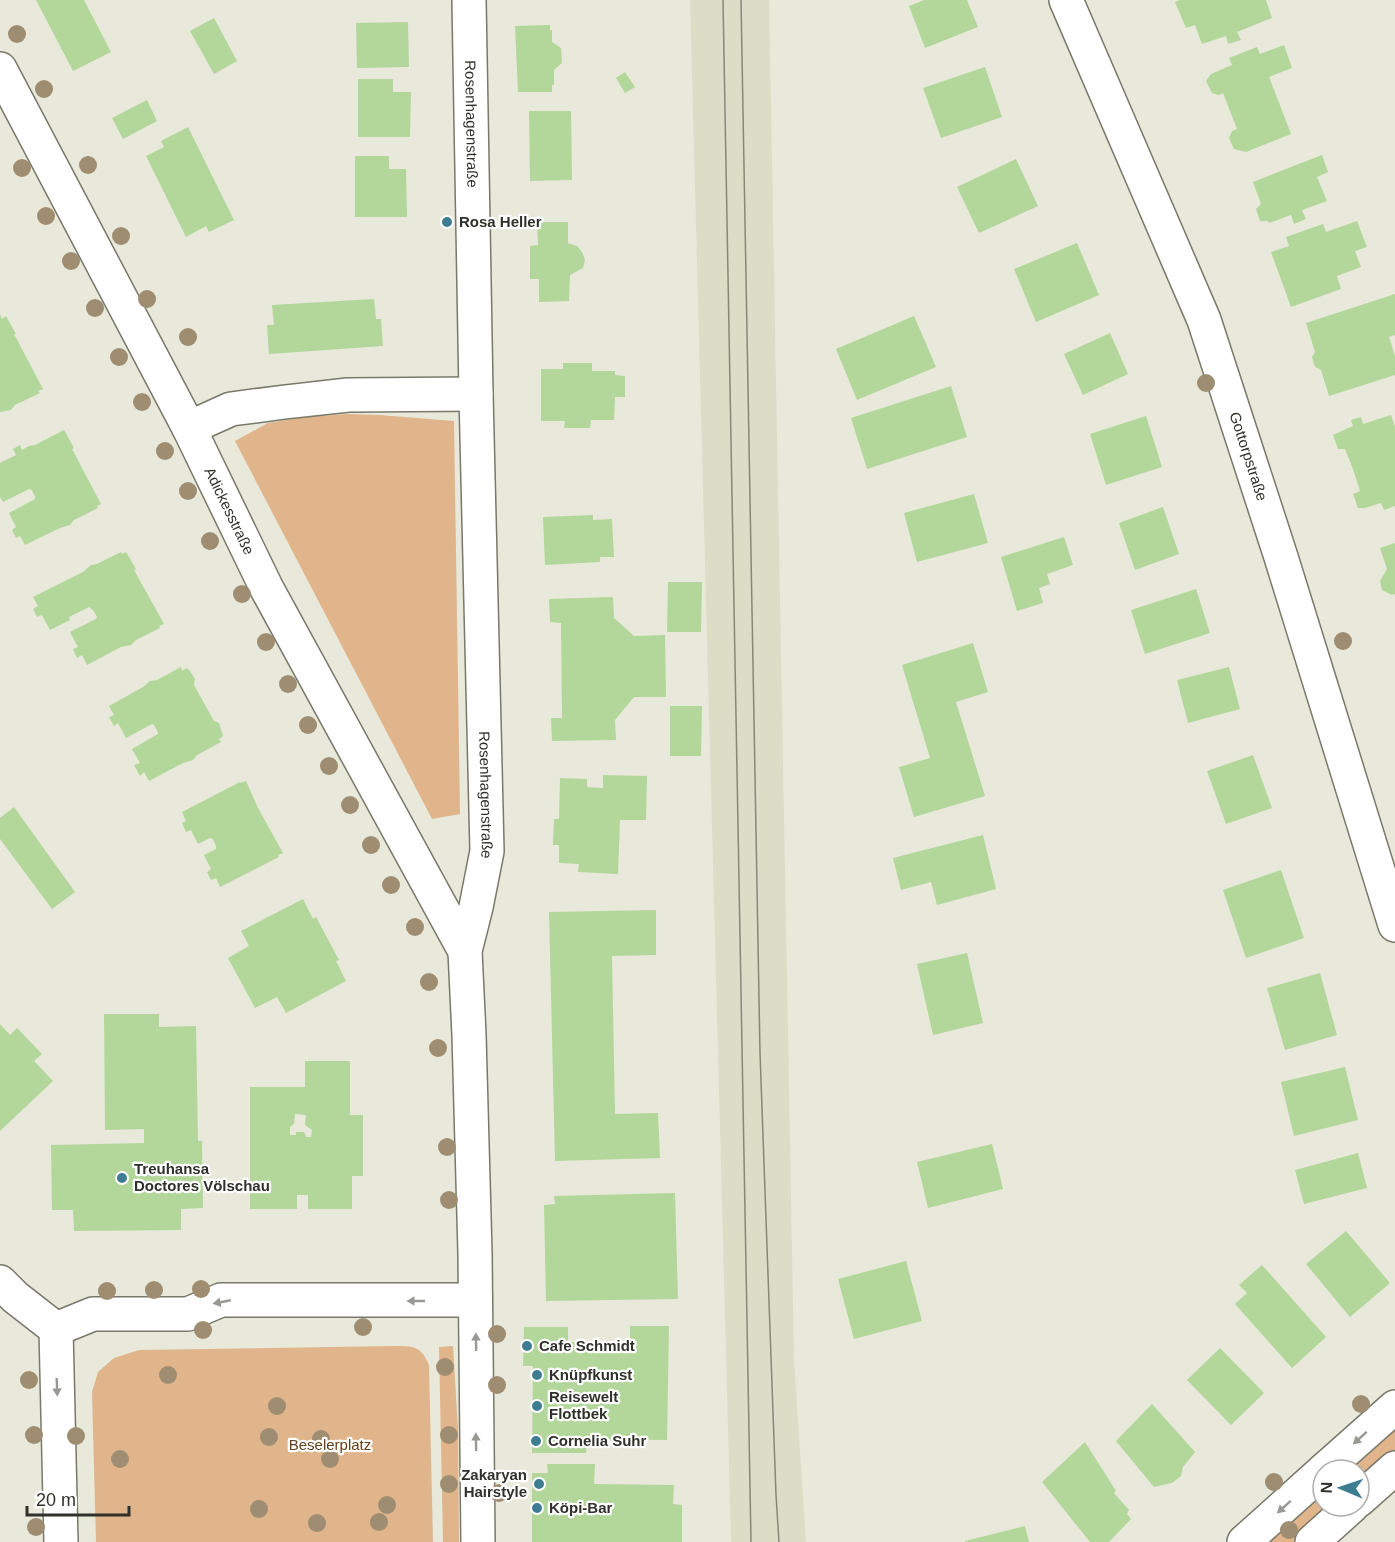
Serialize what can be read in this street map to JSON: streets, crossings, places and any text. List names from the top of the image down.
{
  "streets": {
    "street": ["Rosenhagenstraße", "Gottorpstraße", "Adickesstraße"]
  },
  "crossings": [
    ["Rosenhagenstraße", "Adickesstraße"]
  ],
  "parks": ["Beselerplatz"],
  "places": [
    "Rosa Heller",
    "Treuhansa Doctores Völschau",
    "Cafe Schmidt",
    "Knüpfkunst",
    "Reisewelt Flottbek",
    "Cornelia Suhr",
    "Zakaryan Hairstyle",
    "Köpi-Bar"
  ],
  "scale_bar": "20 m",
  "north": "left"
}
